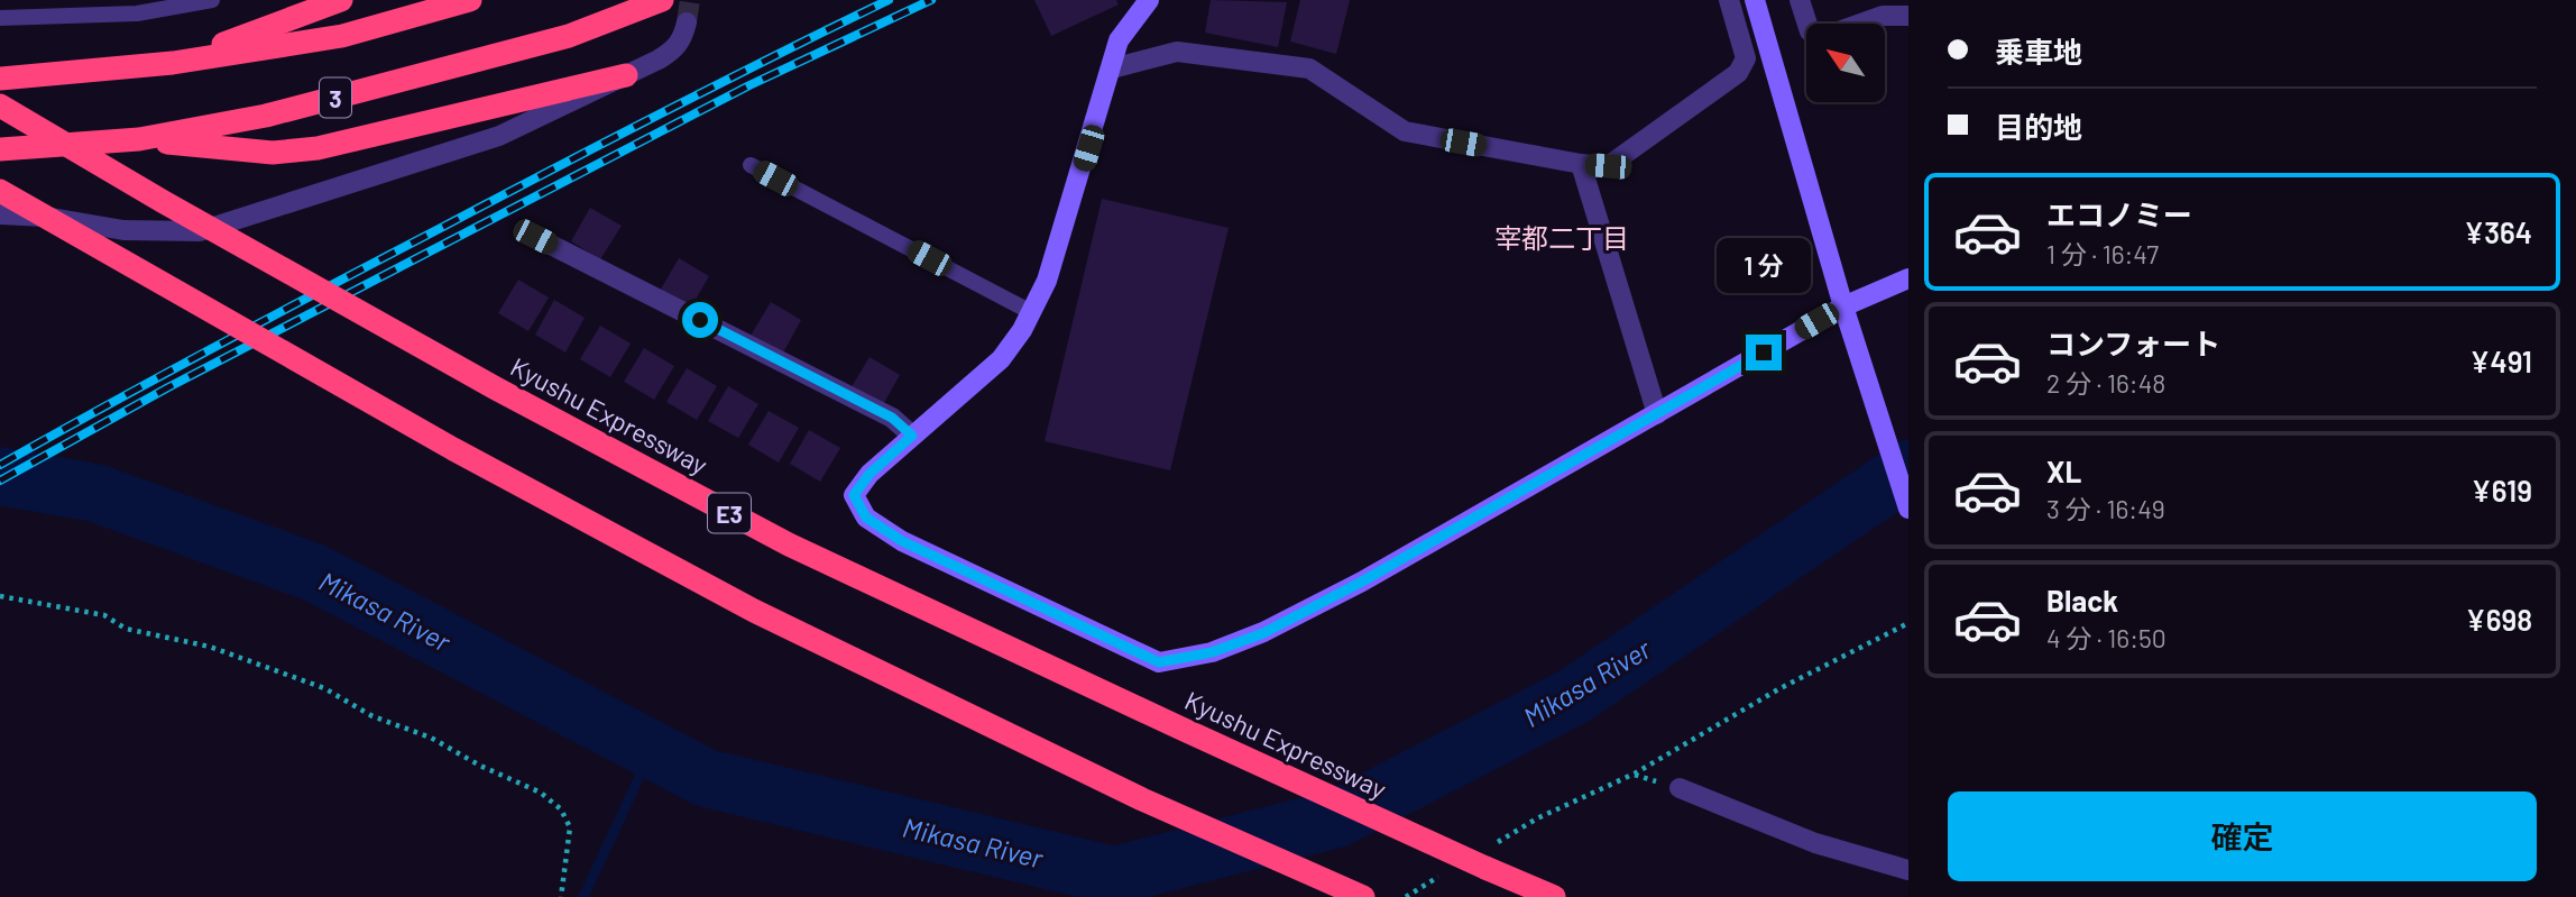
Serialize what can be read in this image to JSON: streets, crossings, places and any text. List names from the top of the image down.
{
  "streets": {
    "highway": ["3", "Kyushu Expressway", "E3"]
  },
  "districts": ["宰都二丁目"],
  "water": ["Mikasa River"],
  "north": "top left",
  "page": {
    "banner": ["乗車地", "目的地"],
    "list": [
      {
        "name": "エコノミー",
        "note": "1 分 · 16:47",
        "value": "¥364"
      },
      {
        "name": "コンフォート",
        "note": "2 分 · 16:48",
        "value": "¥491"
      },
      {
        "name": "XL",
        "note": "3 分 · 16:49",
        "value": "¥619"
      },
      {
        "name": "Black",
        "note": "4 分 · 16:50",
        "value": "¥698"
      }
    ],
    "bubble": "1 分",
    "buttons": "確定"
  }
}
